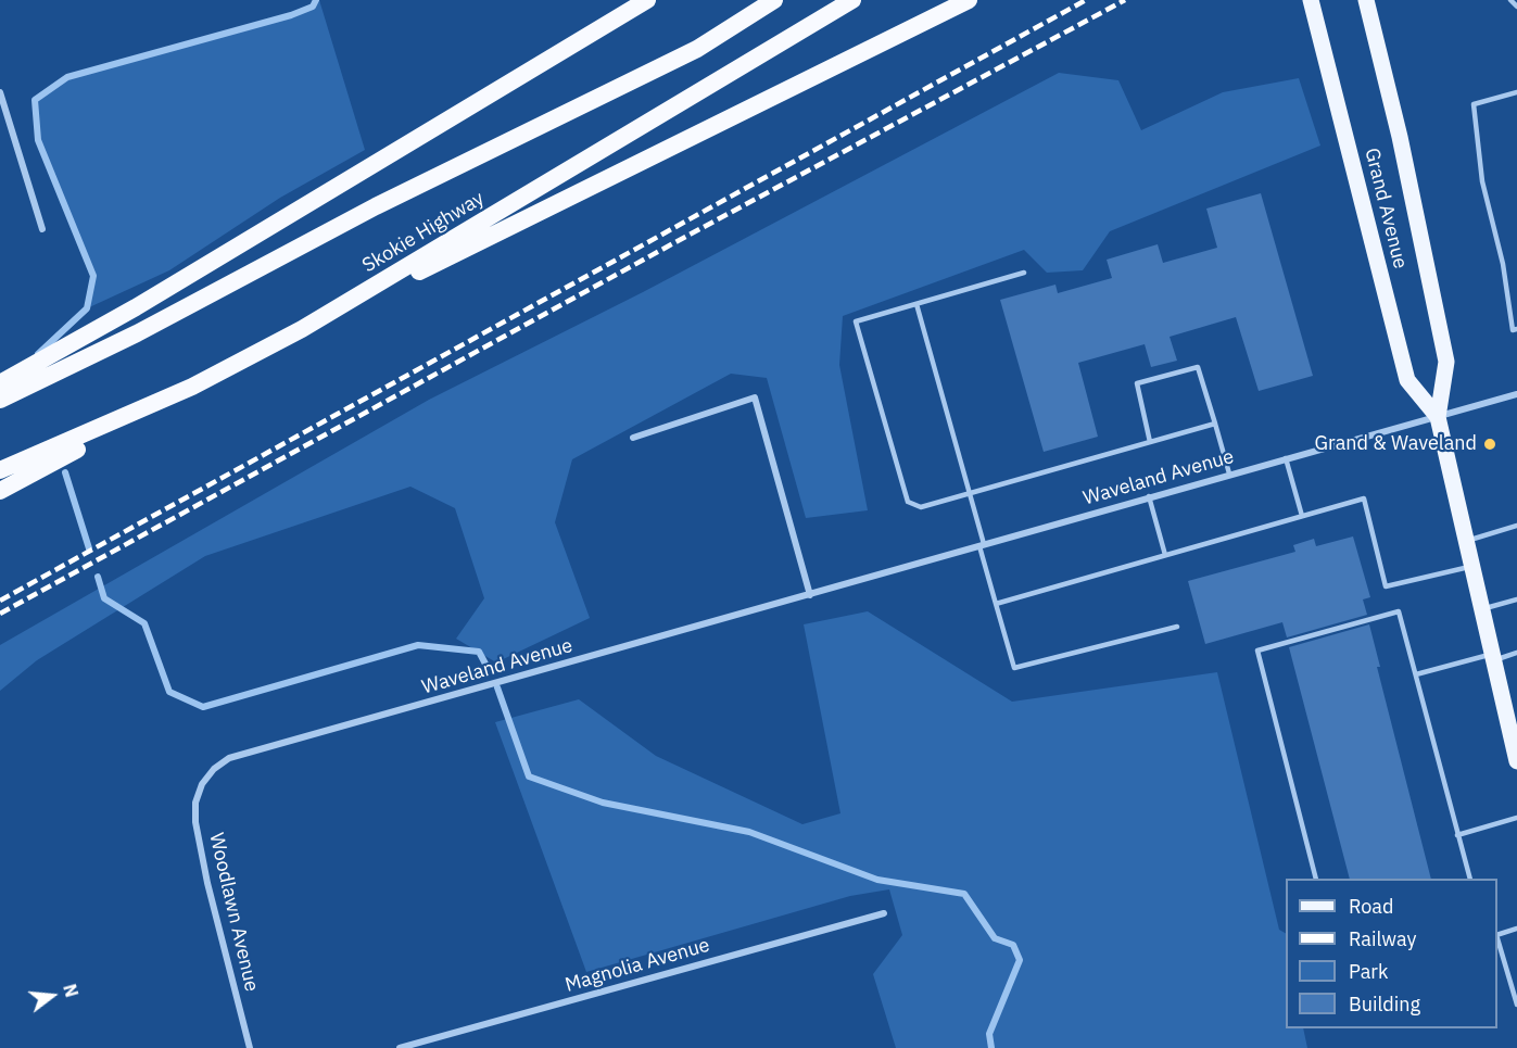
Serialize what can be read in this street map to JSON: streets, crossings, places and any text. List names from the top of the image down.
{
  "streets": {
    "highway": ["Skokie Highway"],
    "main road": ["Grand Avenue"],
    "street": ["Waveland Avenue", "Woodlawn Avenue", "Magnolia Avenue"]
  },
  "crossings": [
    ["Grand Avenue", "Waveland Avenue"],
    ["Waveland Avenue", "Woodlawn Avenue"]
  ],
  "places": ["Grand & Waveland"],
  "legend": [
    "Road",
    "Railway",
    "Park",
    "Building"
  ],
  "north": "right"
}
